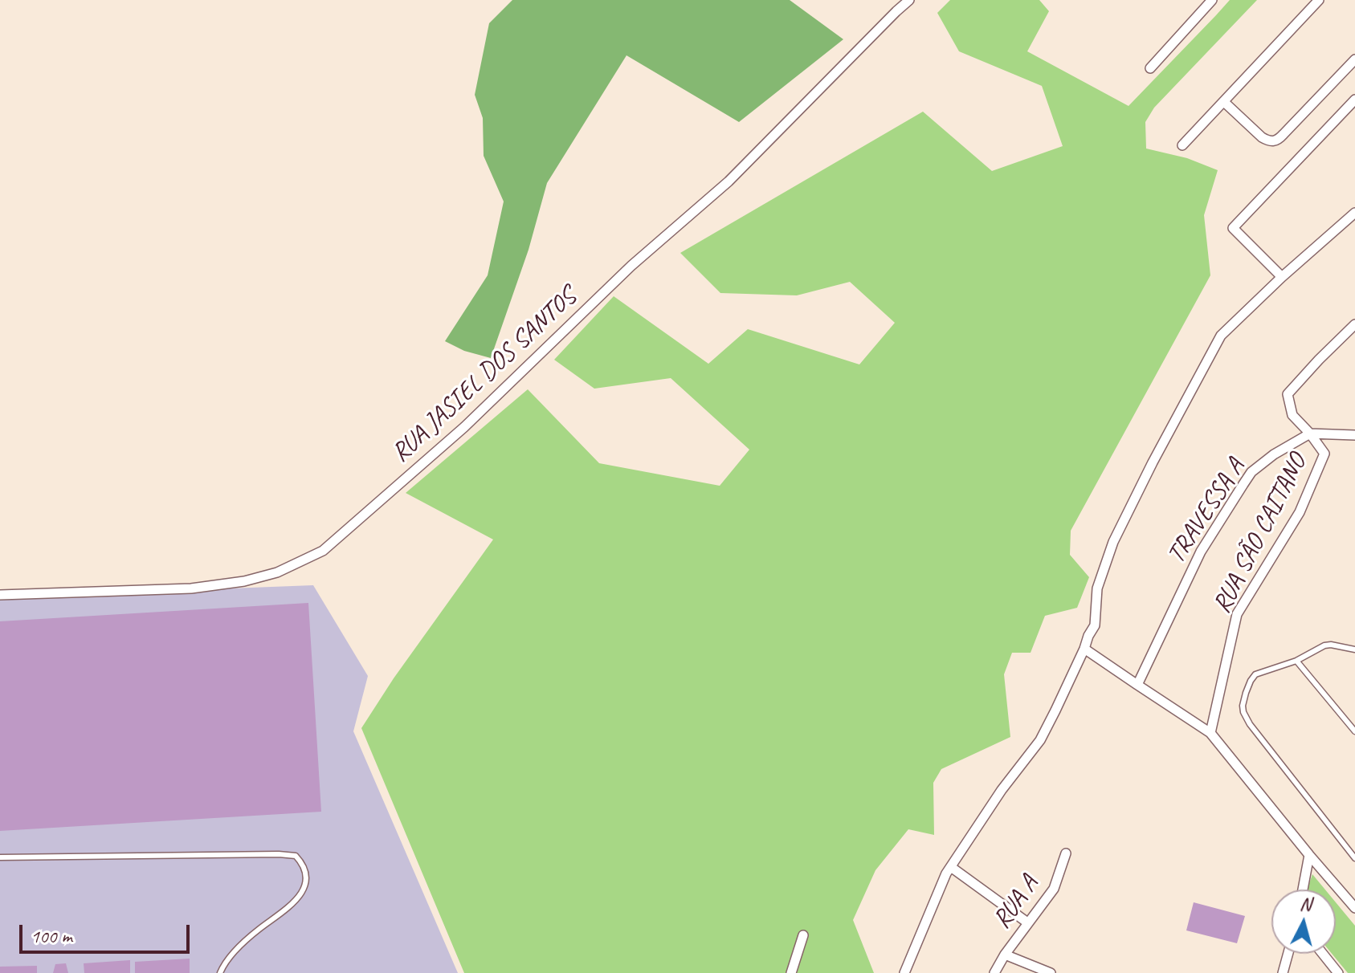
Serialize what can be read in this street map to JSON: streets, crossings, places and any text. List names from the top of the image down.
{
  "streets": {
    "street": [
      "RUA JASIEL DOS SANTOS",
      "TRAVESSA A",
      "RUA SÃO CAITANO",
      "RUA A"
    ]
  },
  "crossings": [
    ["TRAVESSA A", "RUA SÃO CAITANO"]
  ],
  "scale_bar": "100 m",
  "north": "top"
}
